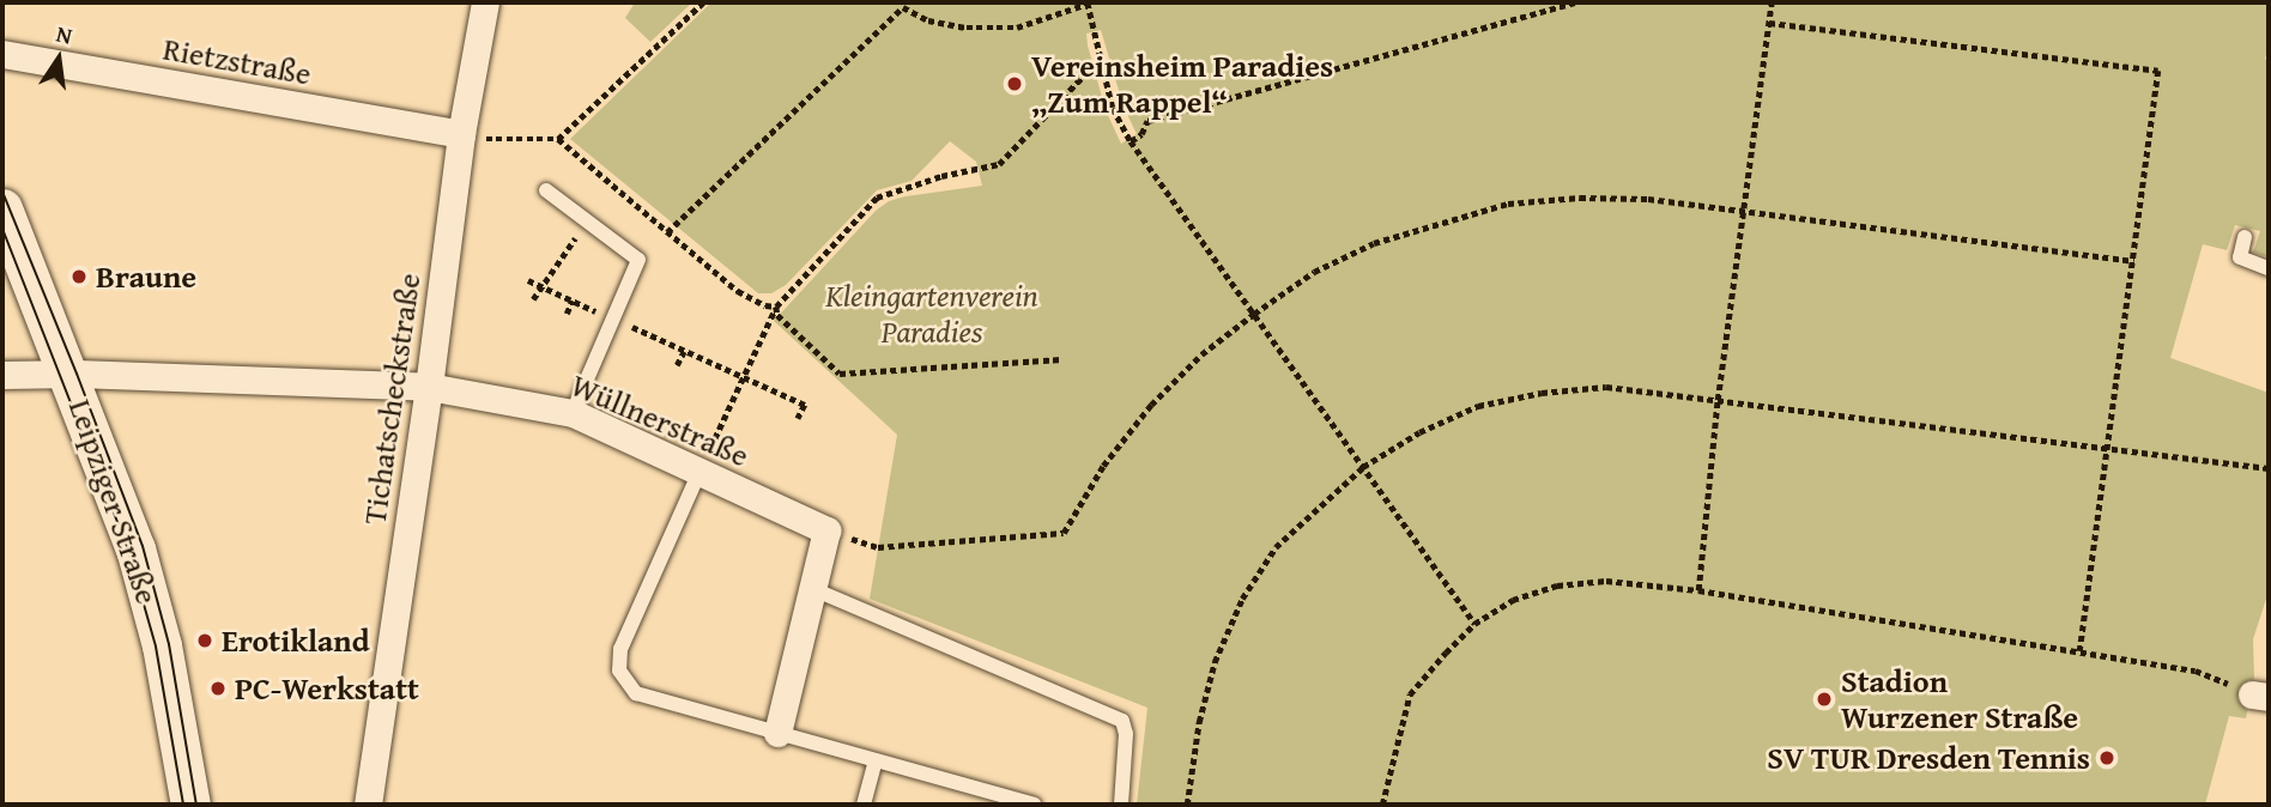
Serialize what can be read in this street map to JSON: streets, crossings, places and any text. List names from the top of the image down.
{
  "streets": {
    "main road": ["Leipziger Straße"],
    "street": ["Rietzstraße", "Tichatscheckstraße", "Wüllnerstraße"]
  },
  "crossings": [
    ["Rietzstraße", "Tichatscheckstraße"],
    ["Tichatscheckstraße", "Wüllnerstraße"],
    ["Wüllnerstraße", "Leipziger Straße"]
  ],
  "parks": ["Kleingartenverein Paradies"],
  "places": [
    "Vereinsheim Paradies „Zum Rappel“",
    "Braune",
    "Erotikland",
    "PC-Werkstatt",
    "Stadion Wurzener Straße",
    "SV TUR Dresden Tennis"
  ],
  "north": "top"
}
